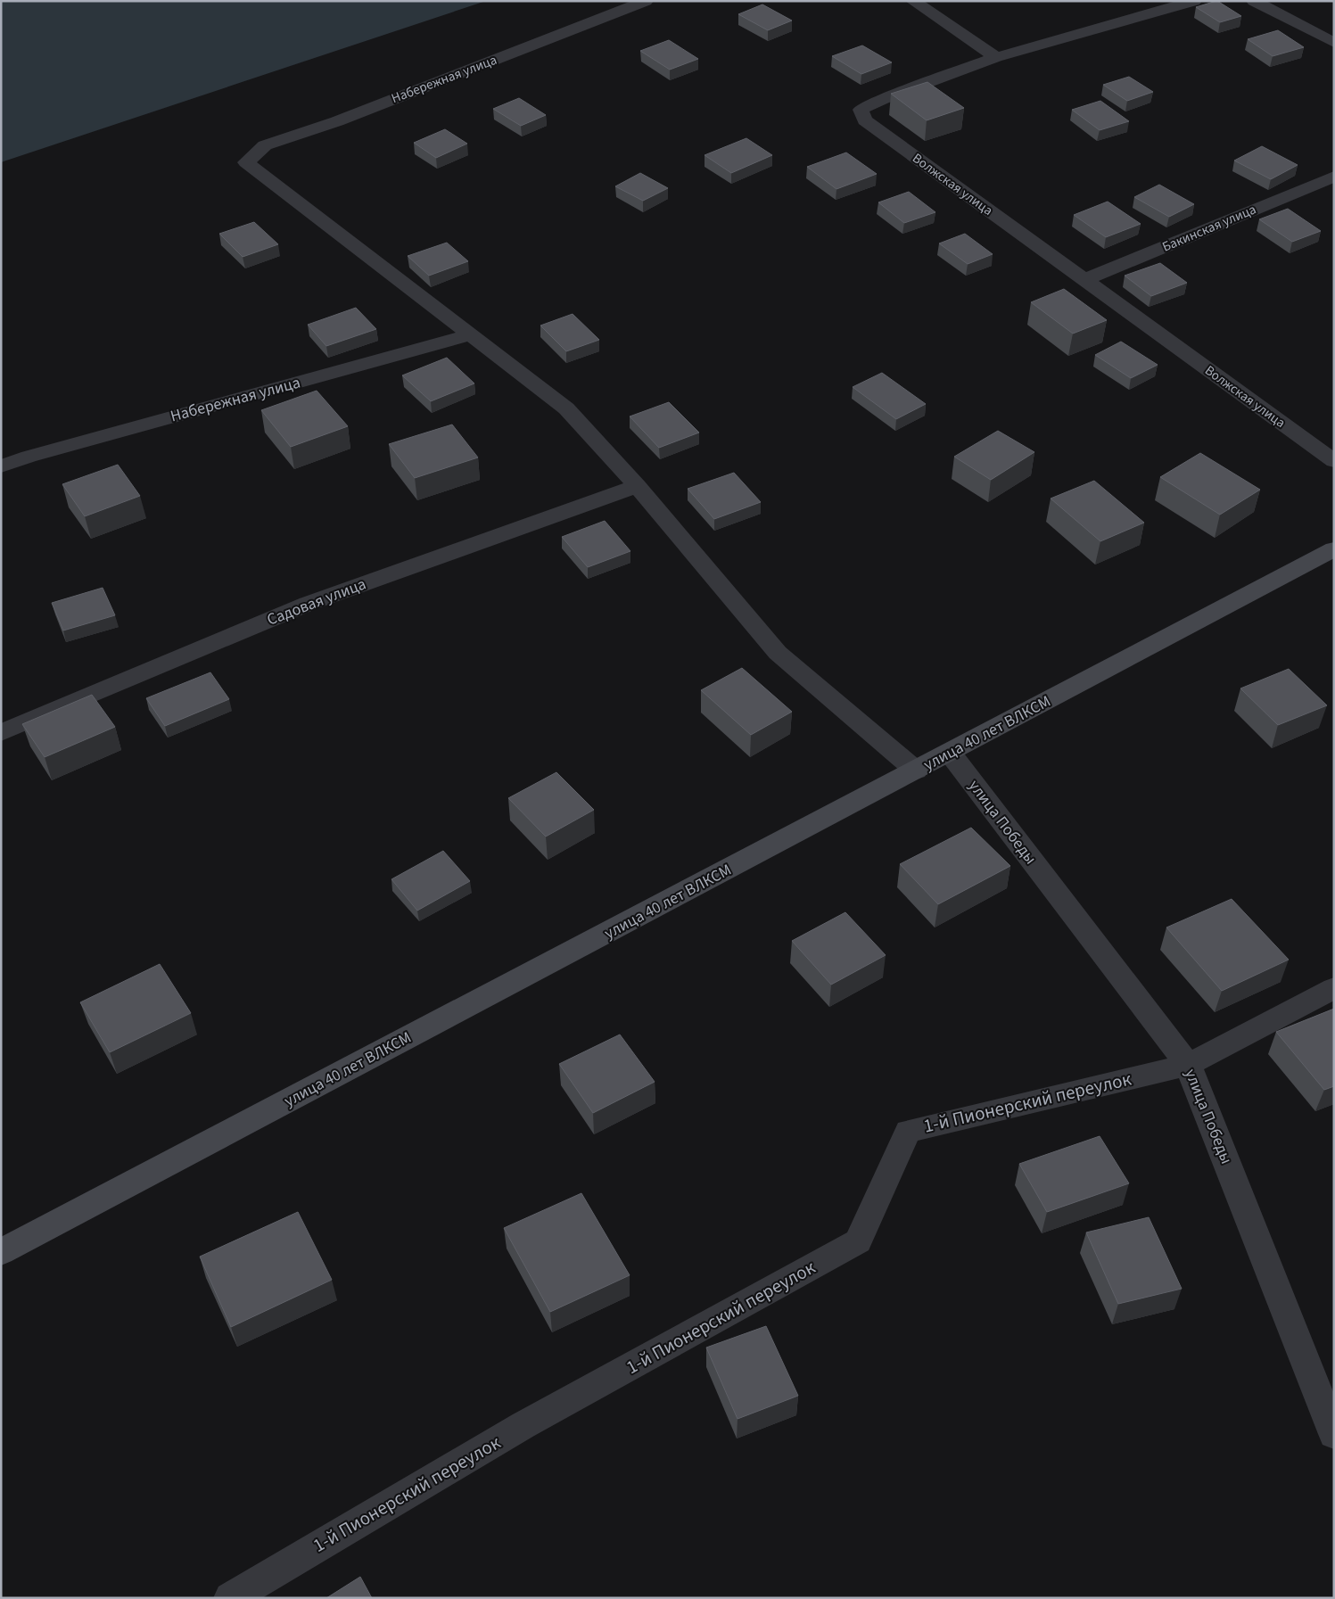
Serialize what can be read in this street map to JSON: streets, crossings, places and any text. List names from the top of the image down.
{
  "streets": {
    "street": [
      "Набережная улица",
      "Волжская улица",
      "Бакинская улица",
      "Садовая улица",
      "улица 40 лет ВЛКСМ",
      "улица Победы",
      "1-й Пионерский переулок"
    ]
  },
  "crossings": [
    ["Волжская улица", "Бакинская улица"],
    ["улица 40 лет ВЛКСМ", "улица Победы"],
    ["улица Победы", "1-й Пионерский переулок"]
  ]
}
